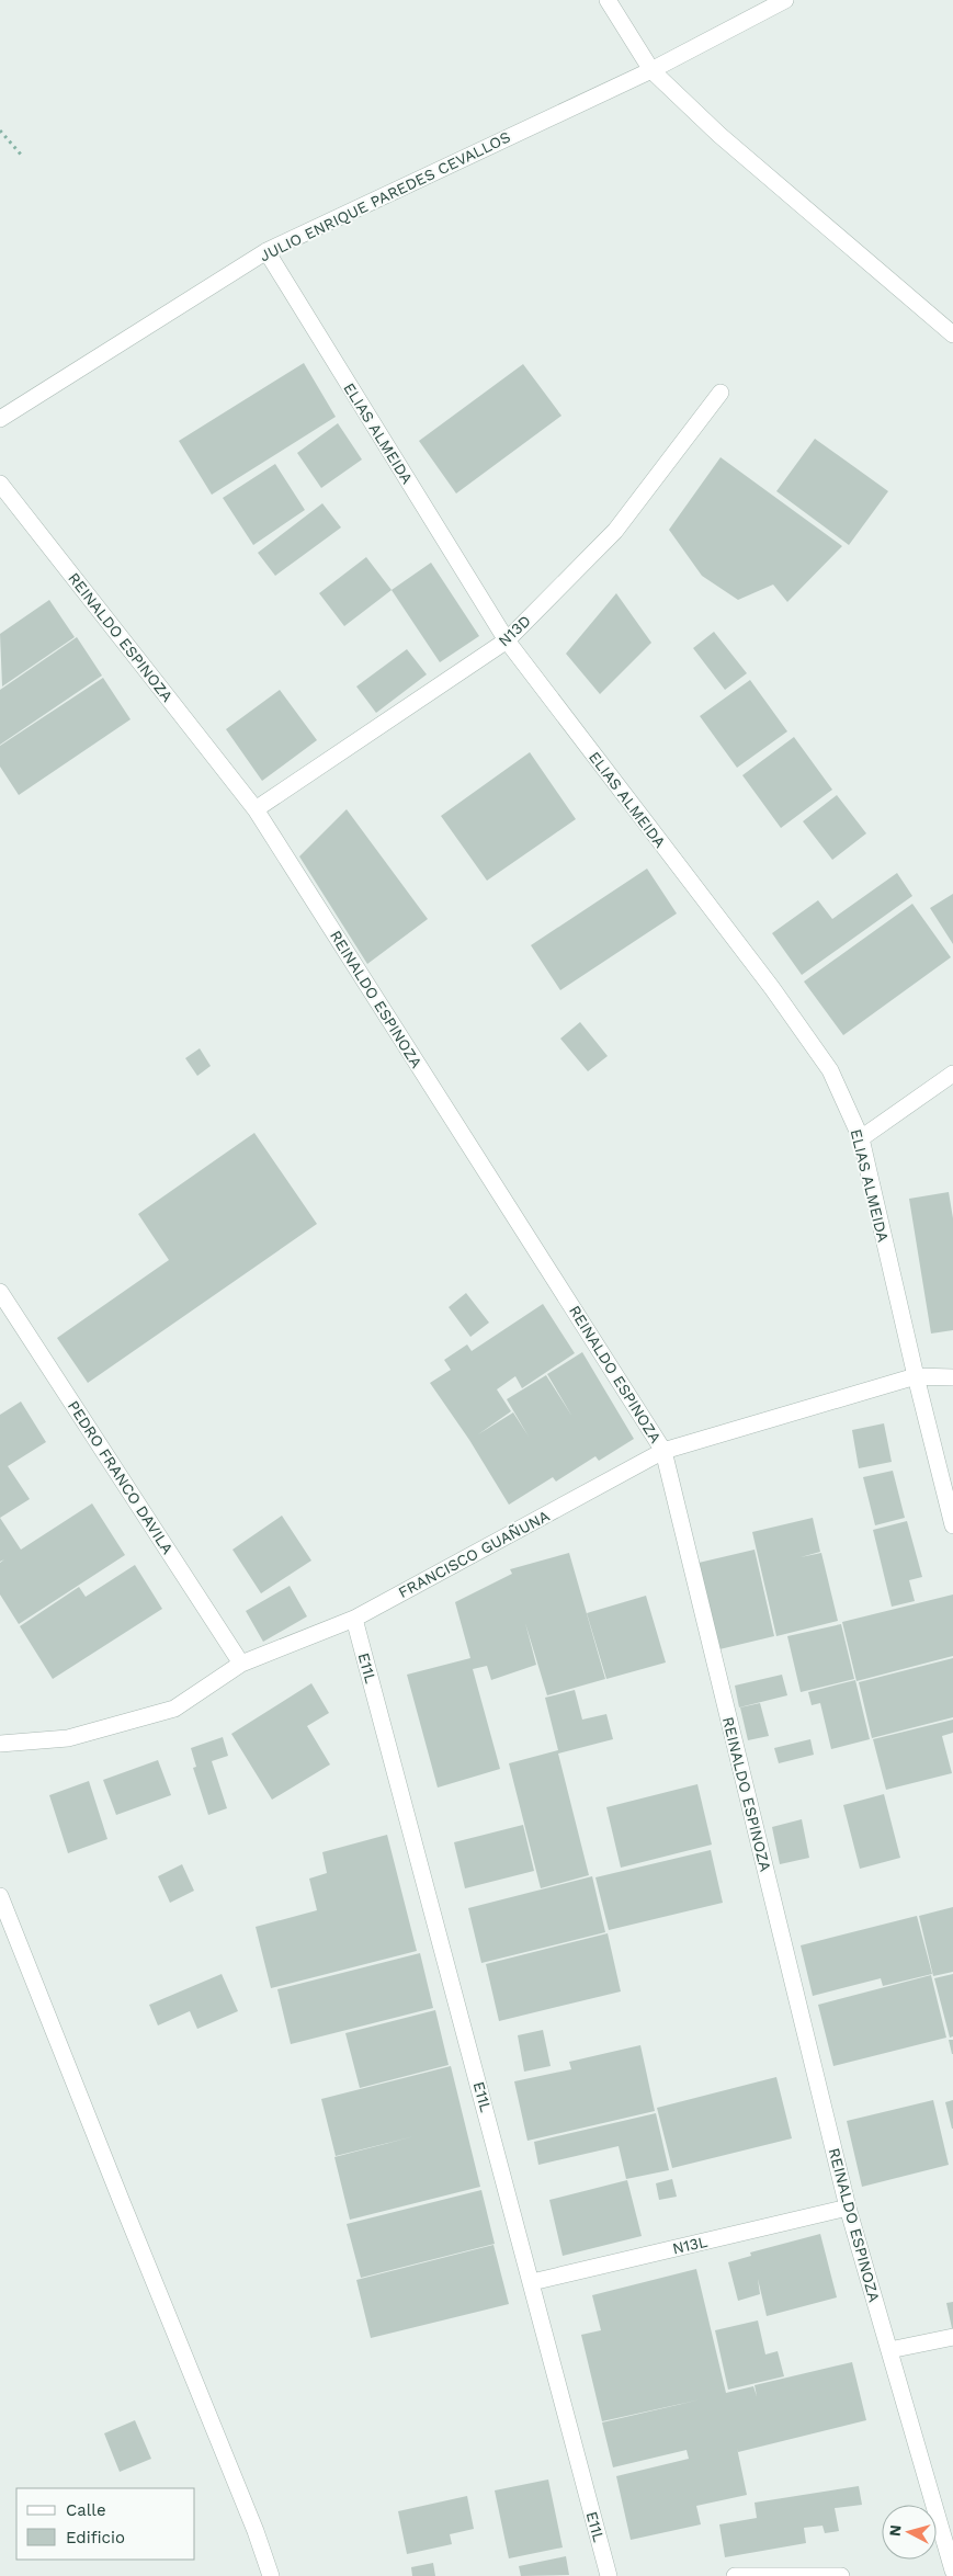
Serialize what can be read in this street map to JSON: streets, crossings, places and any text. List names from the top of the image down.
{
  "streets": {
    "street": [
      "JULIO ENRIQUE PAREDES CEVALLOS",
      "ELIAS ALMEIDA",
      "N13D",
      "REINALDO ESPINOZA",
      "PEDRO FRANCO DAVILA",
      "FRANCISCO GUAÑUNA",
      "E11L",
      "N13L"
    ]
  },
  "crossings": [
    ["JULIO ENRIQUE PAREDES CEVALLOS", "ELIAS ALMEIDA"],
    ["ELIAS ALMEIDA", "N13D"],
    ["ELIAS ALMEIDA", "FRANCISCO GUAÑUNA"],
    ["N13D", "REINALDO ESPINOZA"],
    ["REINALDO ESPINOZA", "FRANCISCO GUAÑUNA"],
    ["REINALDO ESPINOZA", "N13L"],
    ["PEDRO FRANCO DAVILA", "FRANCISCO GUAÑUNA"],
    ["FRANCISCO GUAÑUNA", "E11L"],
    ["E11L", "N13L"]
  ],
  "legend": ["Calle", "Edificio"],
  "north": "left"
}
